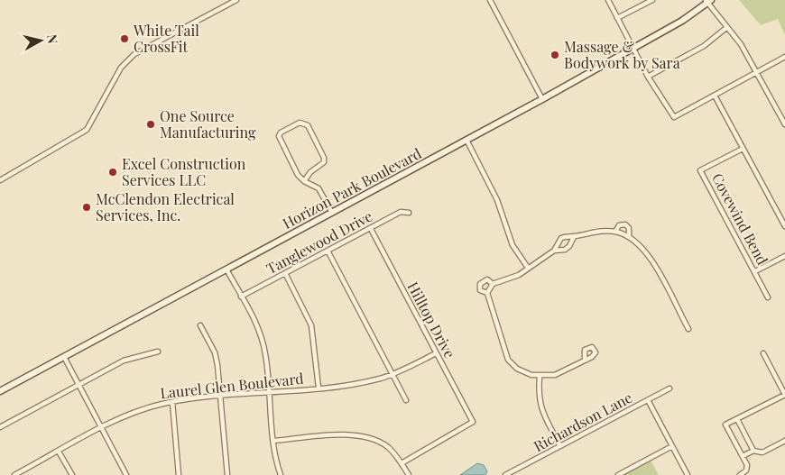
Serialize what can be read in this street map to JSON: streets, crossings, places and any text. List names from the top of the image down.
{
  "streets": {
    "street": [
      "Horizon Park Boulevard",
      "Covewind Bend",
      "Tanglewood Drive",
      "Hilltop Drive",
      "Laurel Glen Boulevard",
      "Richardson Lane"
    ]
  },
  "crossings": [
    ["Tanglewood Drive", "Hilltop Drive"],
    ["Hilltop Drive", "Laurel Glen Boulevard"]
  ],
  "places": [
    "White Tail CrossFit",
    "Massage & Bodywork by Sara",
    "One Source Manufacturing",
    "Excel Construction Services LLC",
    "McClendon Electrical Services, Inc."
  ],
  "north": "right"
}
